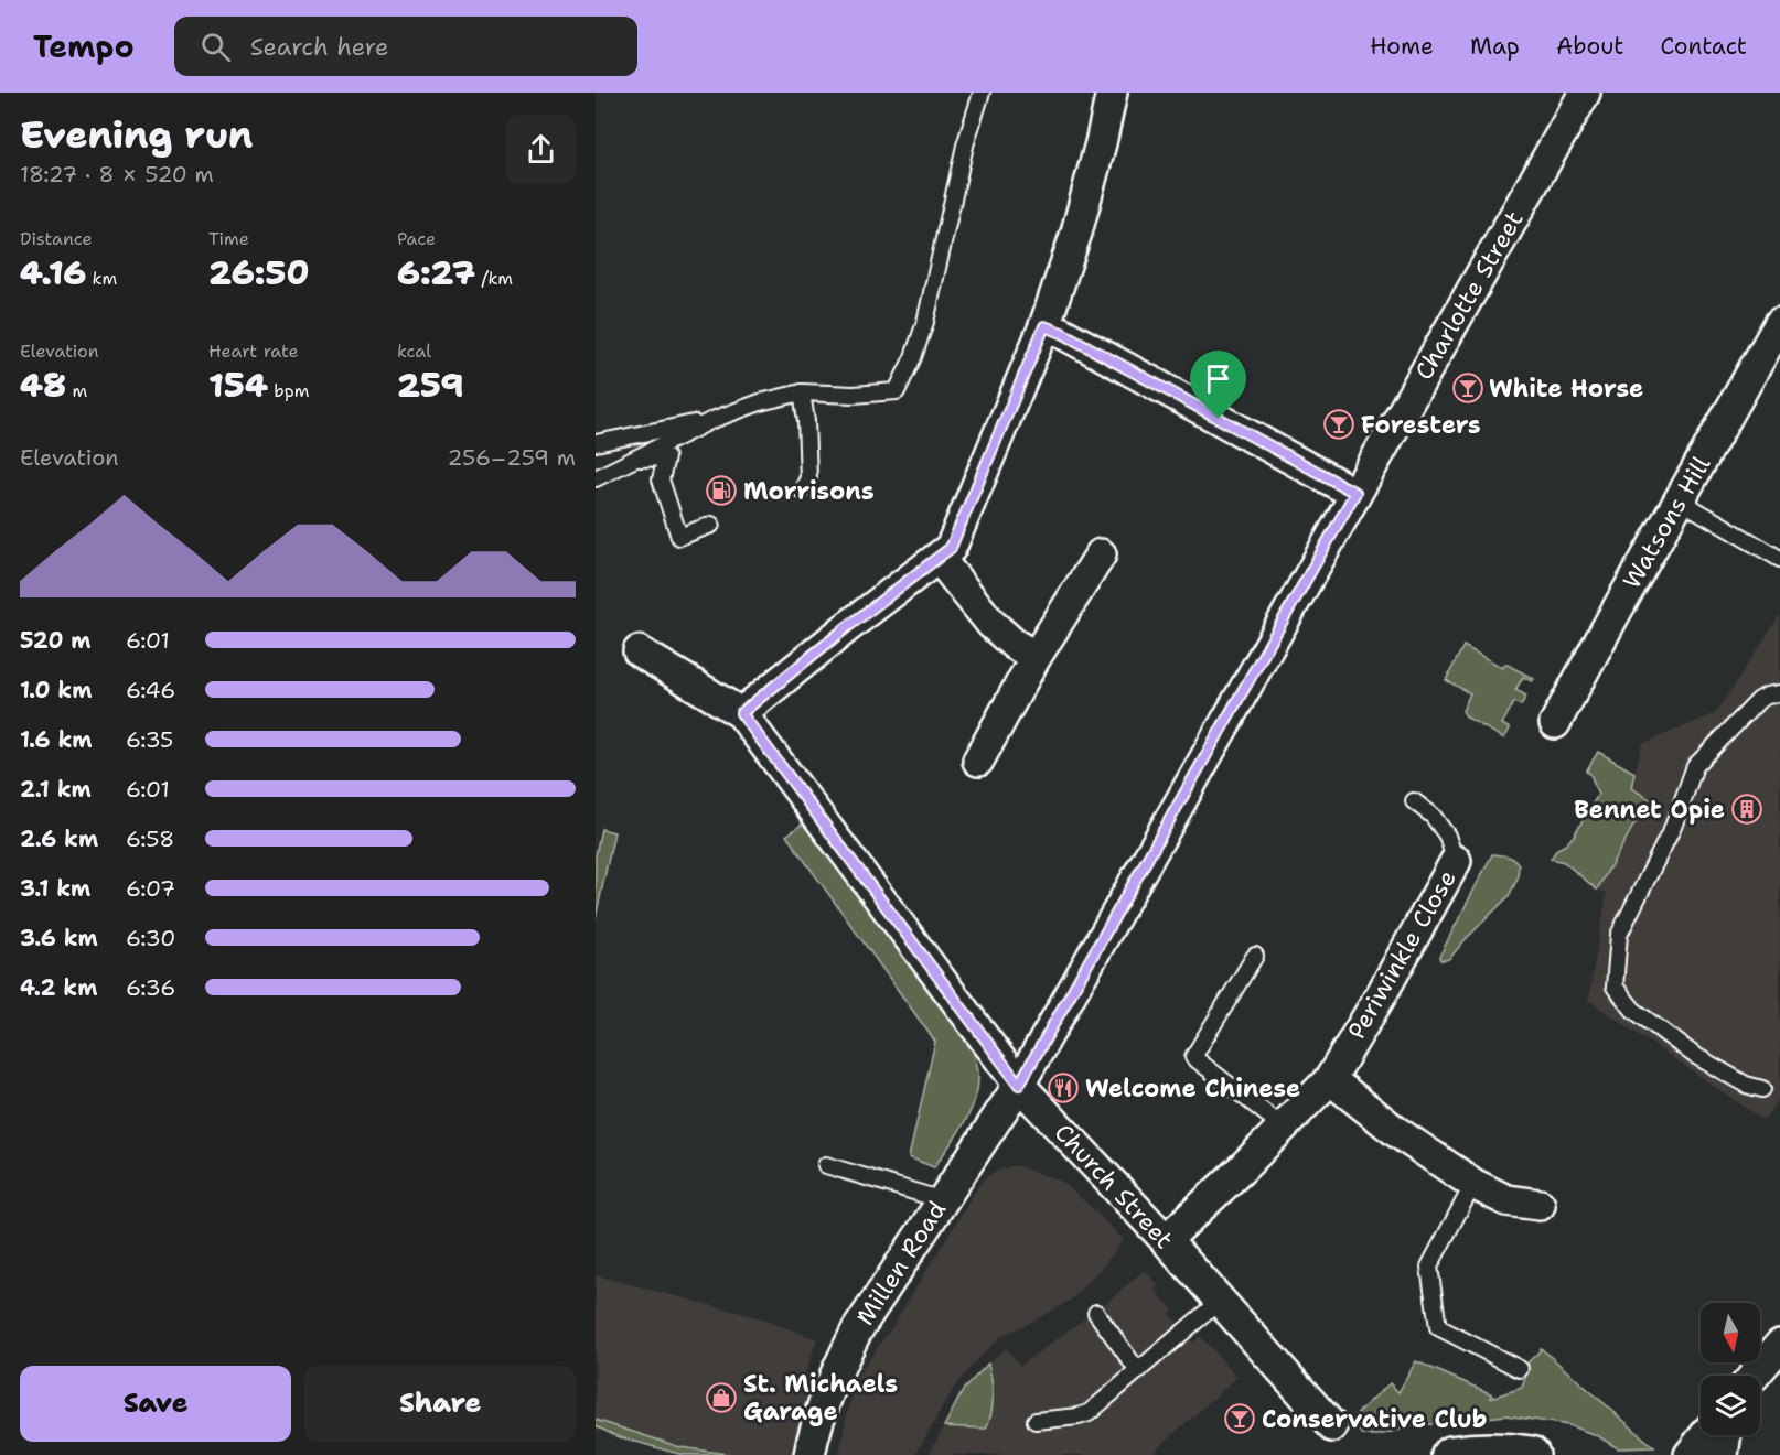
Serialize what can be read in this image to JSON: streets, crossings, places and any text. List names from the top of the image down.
{
  "streets": {
    "street": [
      "Charlotte Street",
      "Watsons Hill",
      "Periwinkle Close",
      "Church Street",
      "Millen Road"
    ]
  },
  "crossings": [
    ["Charlotte Street", "Church Street"],
    ["Charlotte Street", "Millen Road"],
    ["Periwinkle Close", "Church Street"],
    ["Church Street", "Millen Road"]
  ],
  "places": {
    "bar": ["White Horse", "Foresters", "Conservative Club"],
    "fuel station": ["Morrisons"],
    "building": ["Bennet Opie"],
    "restaurant": ["Welcome Chinese"],
    "shop": ["St. Michaels Garage"]
  },
  "north": "bottom",
  "page": {
    "header": "Tempo",
    "search": "Search here",
    "nav": [
      "Home",
      "Map",
      "About",
      "Contact"
    ],
    "heading": ["Evening run", "18:27 · 8 × 520 m"],
    "stats": [
      ["Distance", "4.16 km"],
      ["Time", "26:50"],
      ["Pace", "6:27 /km"],
      ["Elevation", "48 m"],
      ["Heart rate", "154 bpm"],
      ["kcal", "259"]
    ],
    "chart": ["Elevation", "256–259 m"],
    "list": [
      {
        "name": "520 m",
        "note": "6:01"
      },
      {
        "name": "1.0 km",
        "note": "6:46"
      },
      {
        "name": "1.6 km",
        "note": "6:35"
      },
      {
        "name": "2.1 km",
        "note": "6:01"
      },
      {
        "name": "2.6 km",
        "note": "6:58"
      },
      {
        "name": "3.1 km",
        "note": "6:07"
      },
      {
        "name": "3.6 km",
        "note": "6:30"
      },
      {
        "name": "4.2 km",
        "note": "6:36"
      }
    ],
    "buttons": ["Save", "Share"]
  }
}
